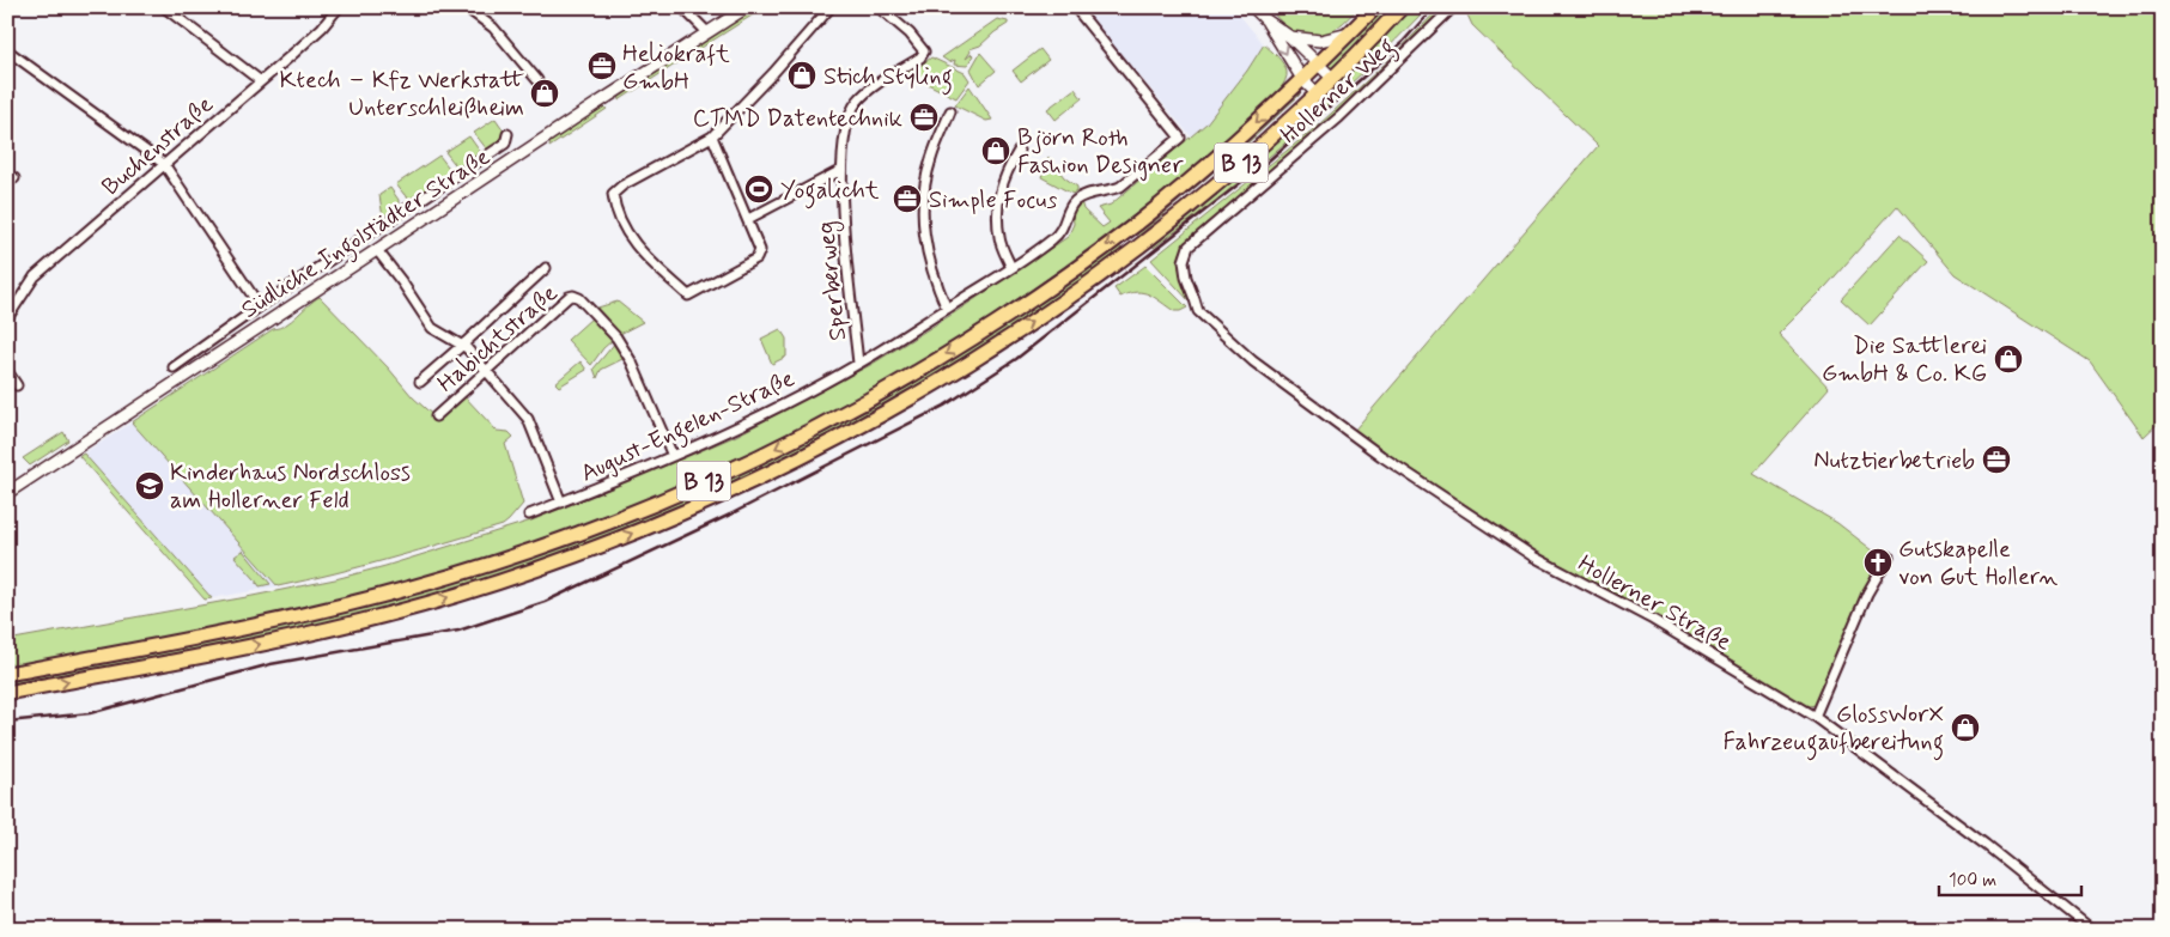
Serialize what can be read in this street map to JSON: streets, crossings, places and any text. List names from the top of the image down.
{
  "streets": {
    "main road": ["B 13"],
    "street": [
      "Hollerner Weg",
      "Buchenstraße",
      "Südliche Ingolstädter Straße",
      "Sperberweg",
      "Habichtstraße",
      "August-Engelen-Straße",
      "Hollerner Straße"
    ]
  },
  "crossings": [
    ["Hollerner Weg", "Hollerner Straße"],
    ["Sperberweg", "August-Engelen-Straße"],
    ["Habichtstraße", "August-Engelen-Straße"]
  ],
  "places": {
    "office": [
      "Heliokraft GmbH",
      "CTMD Datentechnik",
      "Simple Focus",
      "Nutztierbetrieb"
    ],
    "shop": [
      "Stich Styling",
      "Ktech – Kfz Werkstatt Unterschleißheim",
      "Björn Roth Fashion Designer",
      "Die Sattlerei GmbH & Co. KG",
      "GlossWorX Fahrzeugaufbereitung"
    ],
    "sports": ["Yogalicht"],
    "school or university": ["Kinderhaus Nordschloss am Hollerner Feld"],
    "church": ["Gutskapelle von Gut Hollern"]
  },
  "scale_bar": "100 m"
}
